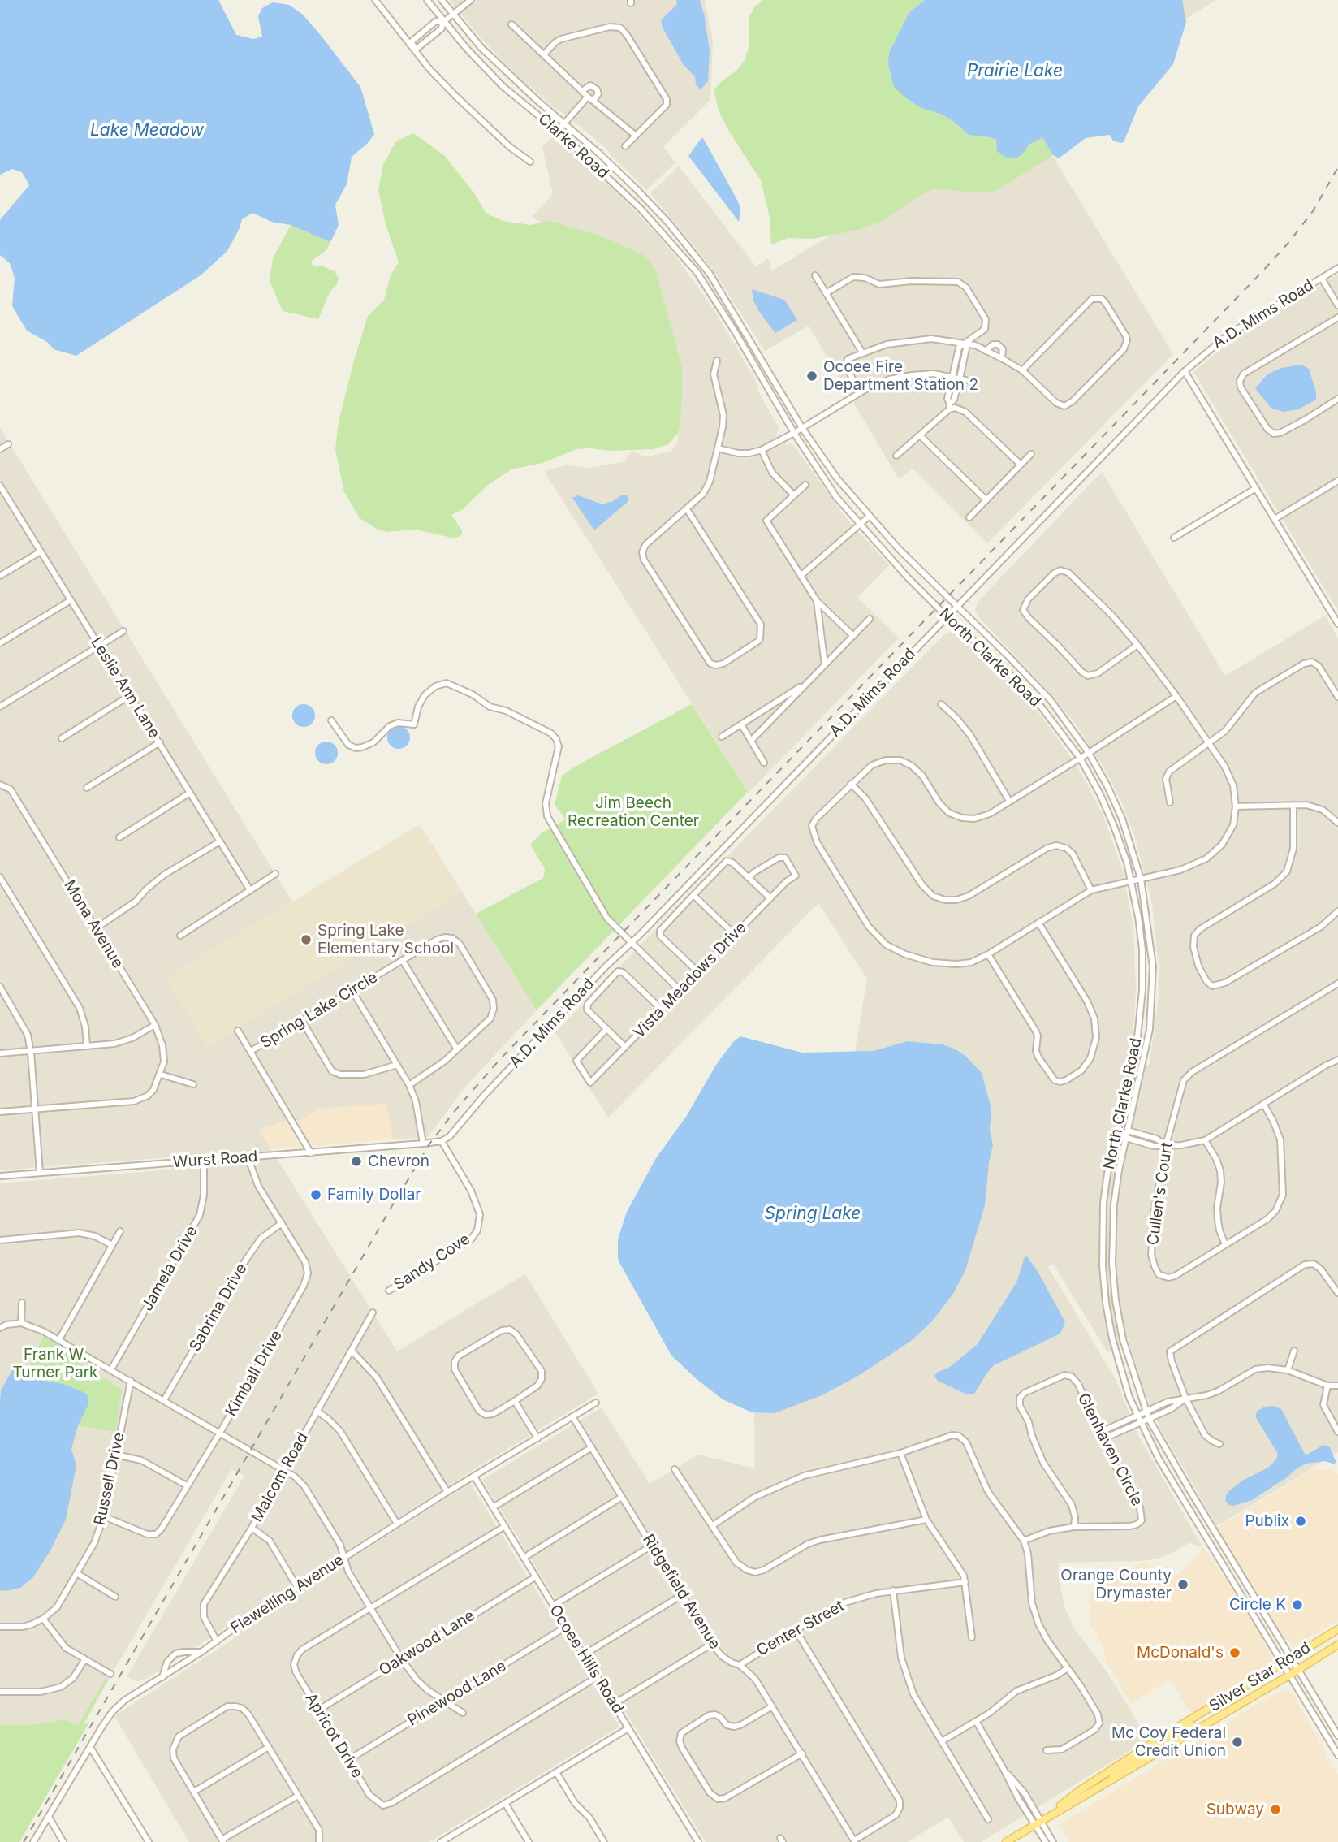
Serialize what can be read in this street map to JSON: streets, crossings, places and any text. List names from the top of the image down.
{
  "streets": {
    "main road": ["Silver Star Road"],
    "street": [
      "Clarke Road",
      "A.D. Mims Road",
      "North Clarke Road",
      "Leslie Ann Lane",
      "Mona Avenue",
      "Vista Meadows Drive",
      "Spring Lake Circle",
      "Wurst Road",
      "Cullen's Court",
      "Sandy Cove",
      "Jamela Drive",
      "Sabrina Drive",
      "Kimball Drive",
      "Glenhaven Circle",
      "Malcom Road",
      "Russell Drive",
      "Ridgefield Avenue",
      "Flewelling Avenue",
      "Center Street",
      "Oakwood Lane",
      "Ocoee Hills Road",
      "Pinewood Lane",
      "Apricot Drive"
    ]
  },
  "crossings": [
    ["Clarke Road", "North Clarke Road"],
    ["A.D. Mims Road", "North Clarke Road"],
    ["A.D. Mims Road", "Wurst Road"],
    ["A.D. Mims Road", "Sandy Cove"],
    ["North Clarke Road", "Silver Star Road"],
    ["Spring Lake Circle", "Wurst Road"],
    ["Wurst Road", "Sandy Cove"],
    ["Wurst Road", "Jamela Drive"],
    ["Wurst Road", "Kimball Drive"],
    ["Sabrina Drive", "Kimball Drive"],
    ["Kimball Drive", "Russell Drive"],
    ["Malcom Road", "Flewelling Avenue"],
    ["Ridgefield Avenue", "Flewelling Avenue"],
    ["Ridgefield Avenue", "Center Street"],
    ["Flewelling Avenue", "Ocoee Hills Road"],
    ["Oakwood Lane", "Ocoee Hills Road"],
    ["Oakwood Lane", "Apricot Drive"],
    ["Ocoee Hills Road", "Pinewood Lane"],
    ["Ocoee Hills Road", "Apricot Drive"],
    ["Pinewood Lane", "Apricot Drive"]
  ],
  "water": ["Prairie Lake", "Lake Meadow", "Spring Lake"],
  "parks": ["Jim Beech Recreation Center", "Frank W. Turner Park"],
  "places": [
    "Ocoee Fire Department Station 2",
    "Spring Lake Elementary School",
    "Chevron",
    "Family Dollar",
    "Publix",
    "Orange County Drymaster",
    "Circle K",
    "McDonald's",
    "Mc Coy Federal Credit Union",
    "Subway"
  ]
}
